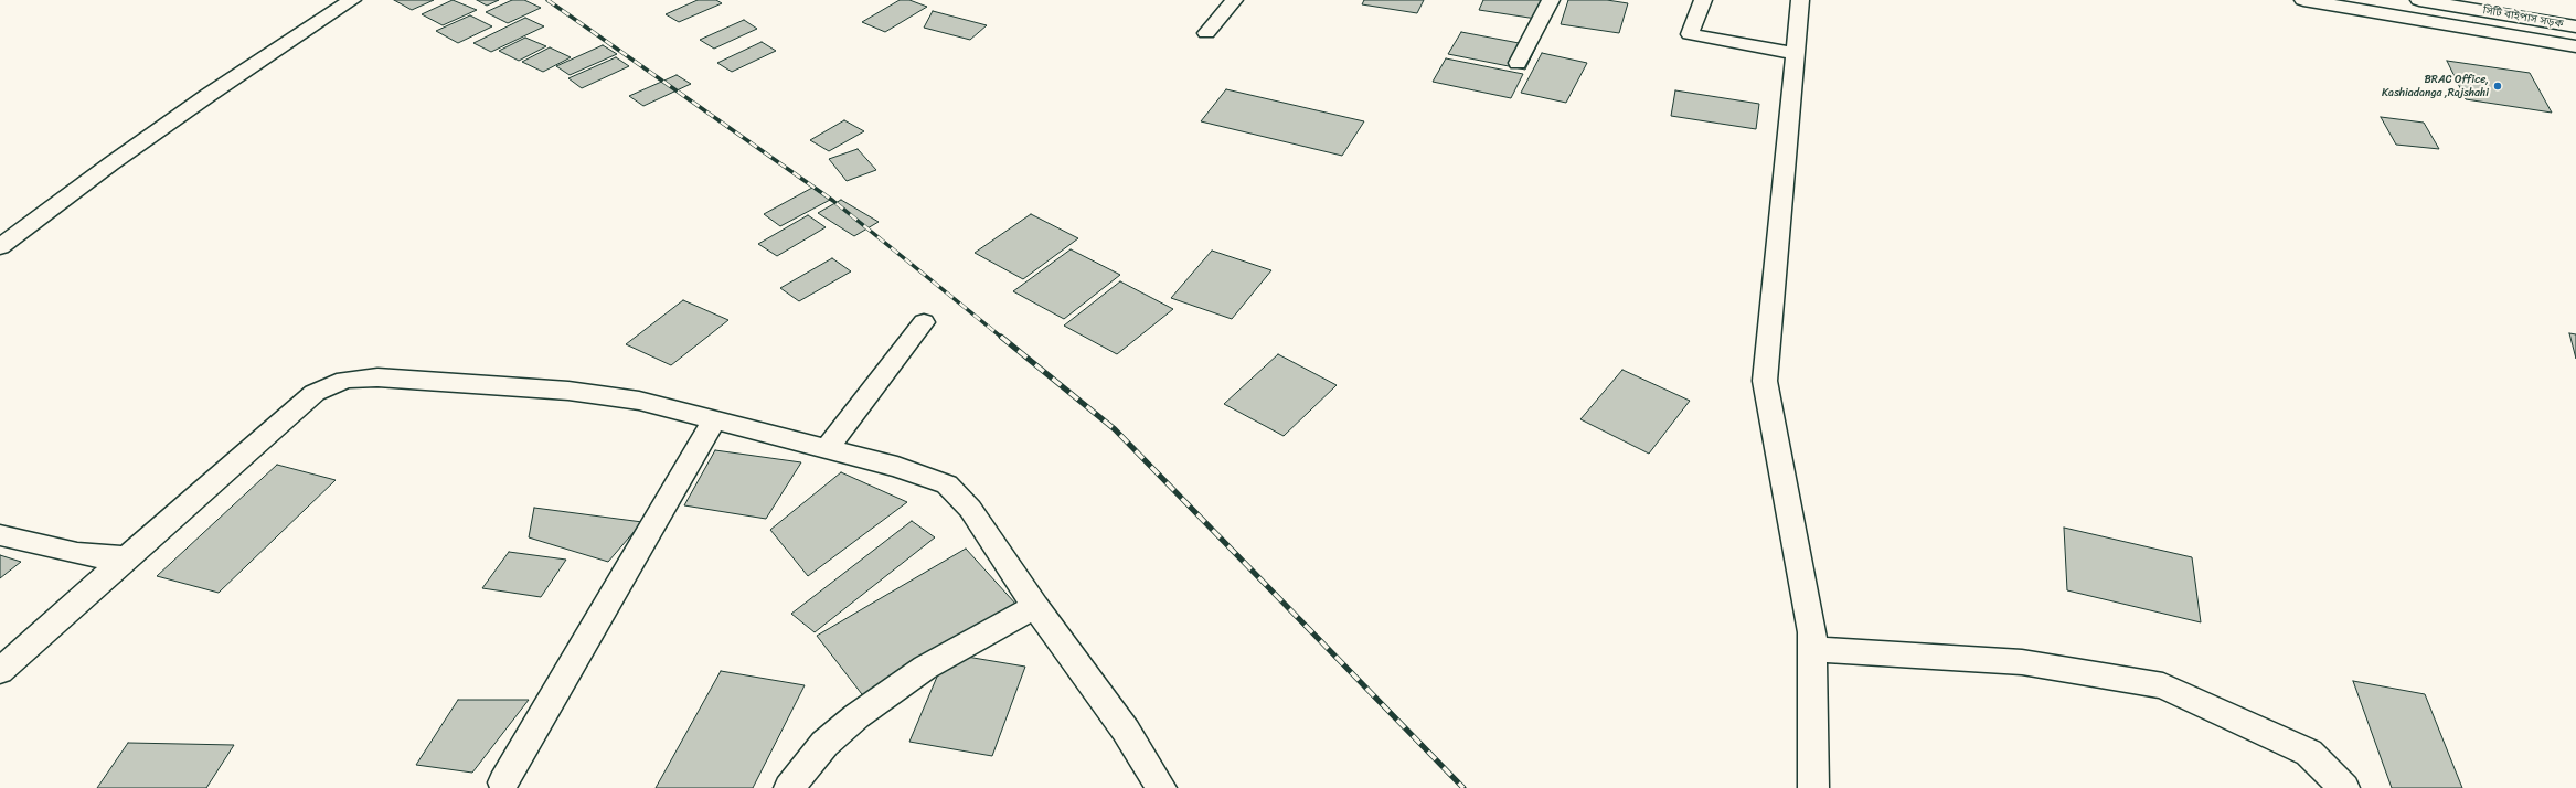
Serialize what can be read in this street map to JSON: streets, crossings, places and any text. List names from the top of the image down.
{
  "streets": {
    "street": ["সিটি বাইপাস সড়ক"]
  },
  "places": ["BRAC Office, Kashiadanga ,Rajshahi"]
}
